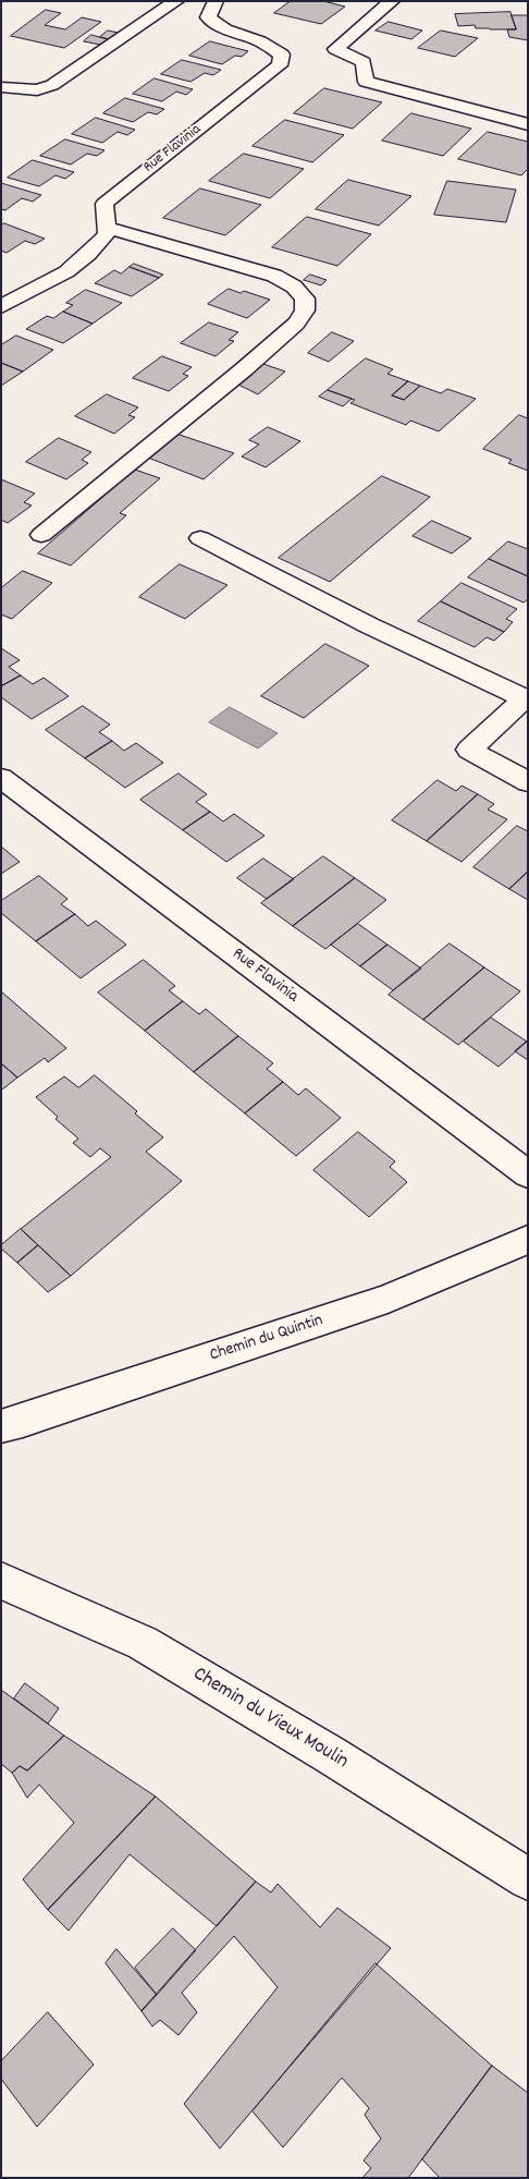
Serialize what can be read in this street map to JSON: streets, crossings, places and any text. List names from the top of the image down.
{
  "streets": {
    "street": ["Rue Flavinia", "Chemin du Quintin", "Chemin du Vieux Moulin"]
  }
}
